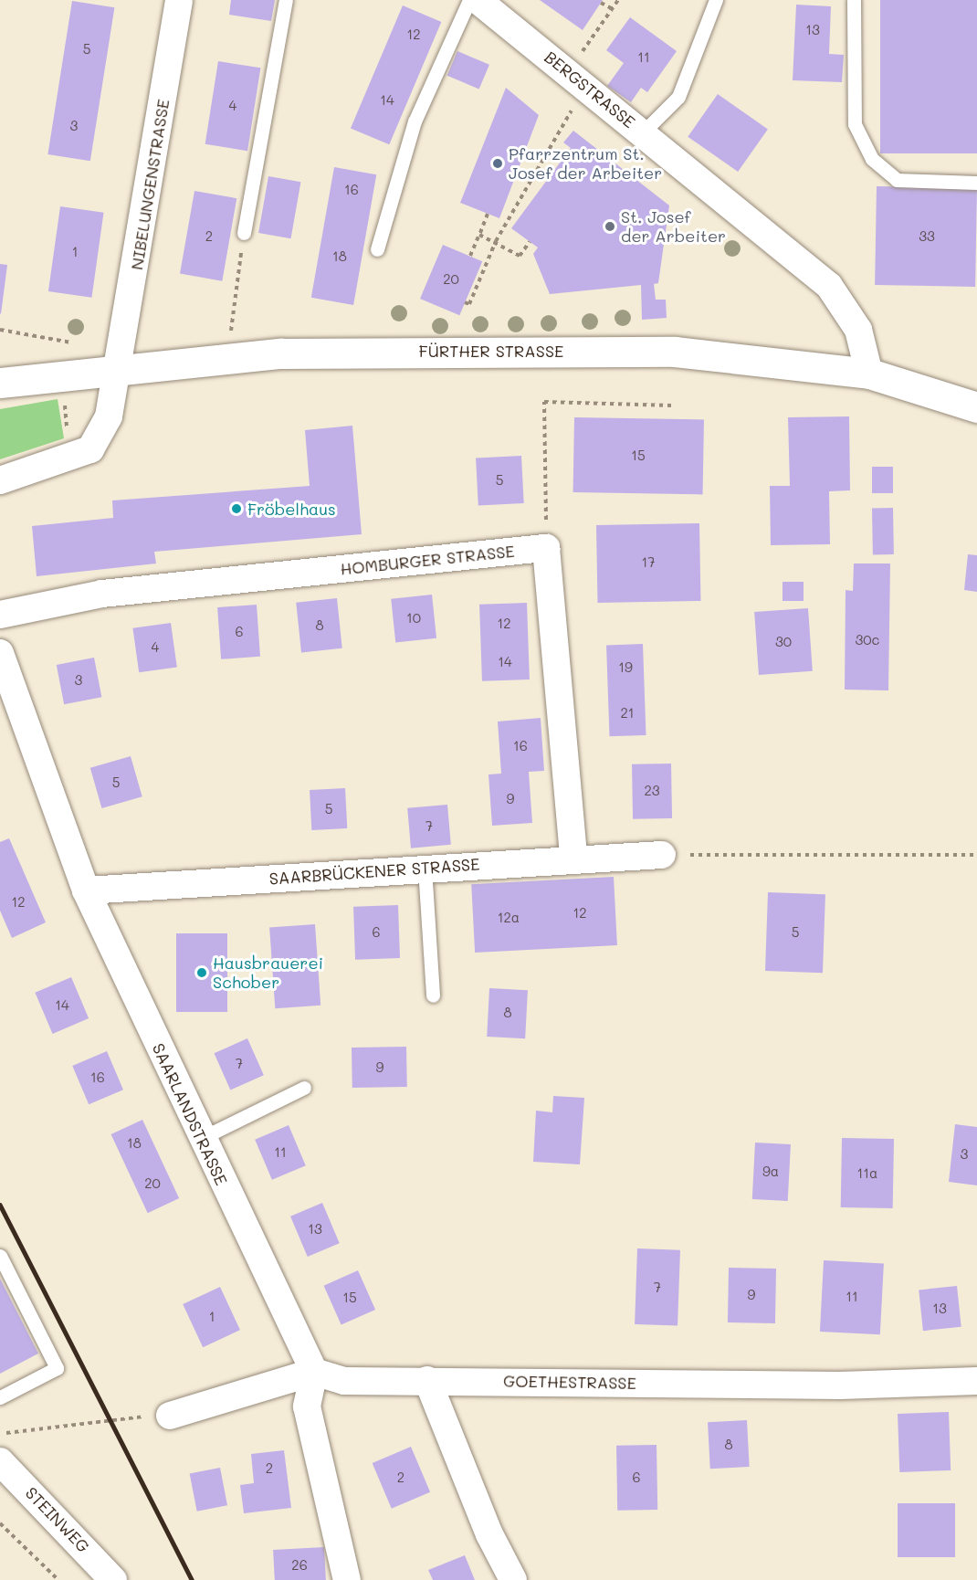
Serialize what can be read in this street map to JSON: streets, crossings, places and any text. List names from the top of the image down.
{
  "streets": {
    "main road": ["FÜRTHER STRASSE"],
    "street": [
      "BERGSTRASSE",
      "NIBELUNGENSTRASSE",
      "HOMBURGER STRASSE",
      "SAARBRÜCKENER STRASSE",
      "SAARLANDSTRASSE",
      "GOETHESTRASSE",
      "STEINWEG"
    ]
  },
  "crossings": [
    ["BERGSTRASSE", "FÜRTHER STRASSE"],
    ["NIBELUNGENSTRASSE", "FÜRTHER STRASSE"],
    ["SAARBRÜCKENER STRASSE", "SAARLANDSTRASSE"],
    ["SAARLANDSTRASSE", "GOETHESTRASSE"]
  ],
  "places": [
    "Pfarrzentrum St. Josef der Arbeiter",
    "St. Josef der Arbeiter",
    "Fröbelhaus",
    "Hausbrauerei Schober"
  ],
  "house_numbers": [
    "13",
    "12",
    "5",
    "11",
    "14",
    "4",
    "3",
    "16",
    "2",
    "33",
    "1",
    "18",
    "20",
    "15",
    "5",
    "17",
    "10",
    "12",
    "8",
    "6",
    "30c",
    "30",
    "4",
    "14",
    "19",
    "3",
    "21",
    "16",
    "5",
    "23",
    "9",
    "5",
    "7",
    "12",
    "12",
    "12a",
    "6",
    "5",
    "14",
    "8",
    "7",
    "9",
    "16",
    "18",
    "11",
    "3",
    "9a",
    "11a",
    "20",
    "13",
    "7",
    "9",
    "11",
    "15",
    "13",
    "1",
    "8",
    "2",
    "2",
    "6",
    "26"
  ]
}
